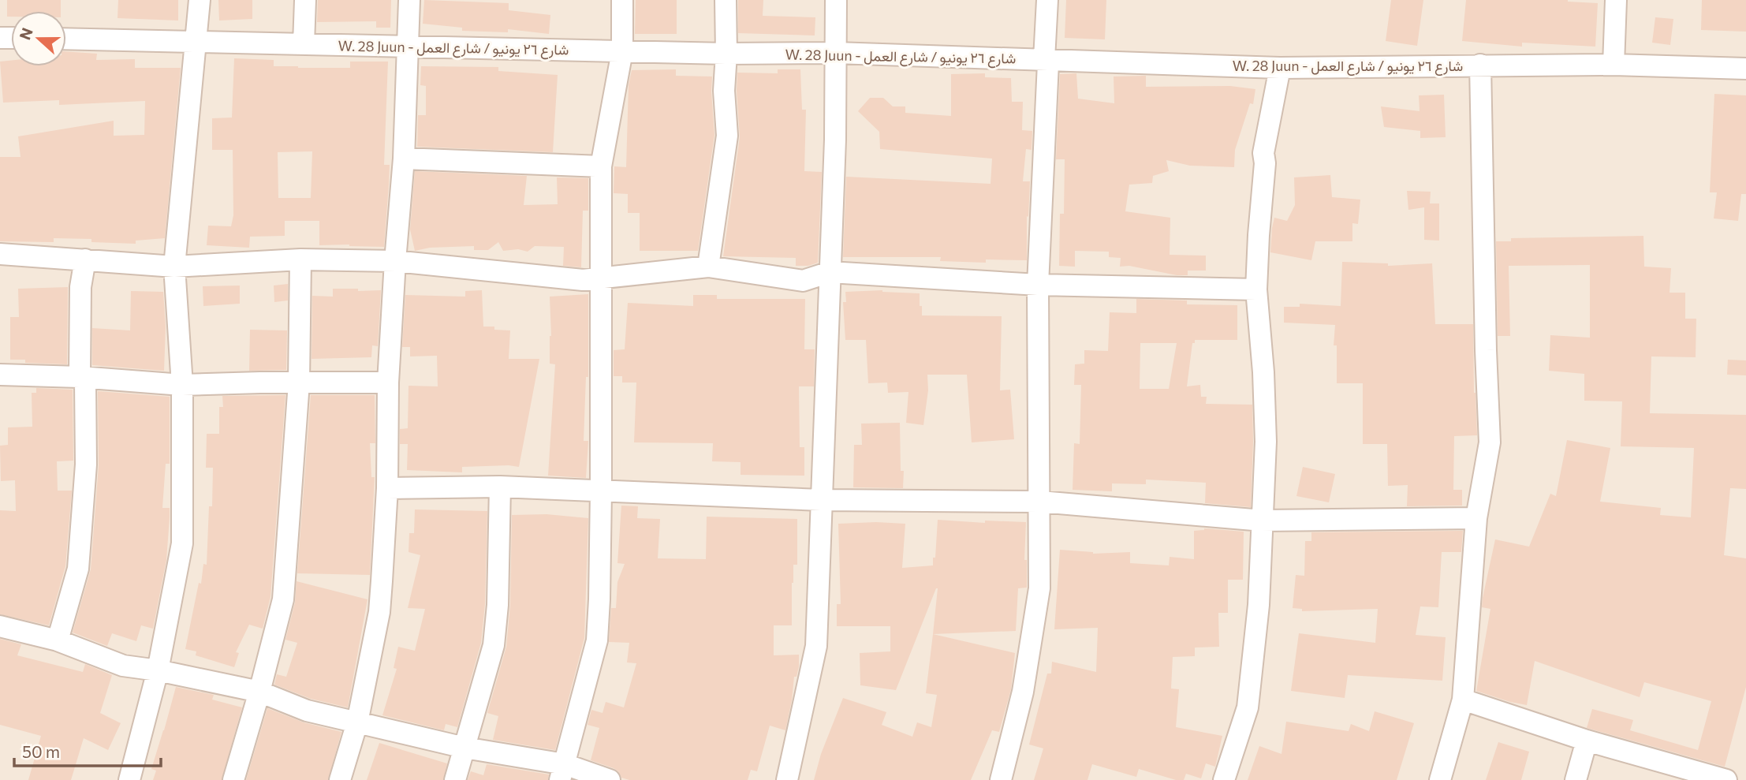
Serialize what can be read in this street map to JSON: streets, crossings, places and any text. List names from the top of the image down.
{
  "streets": {
    "street": ["W. 28 Juun - شارع ٢٦ يونيو / شارع العمل"]
  },
  "scale_bar": "50 m",
  "north": "left"
}
